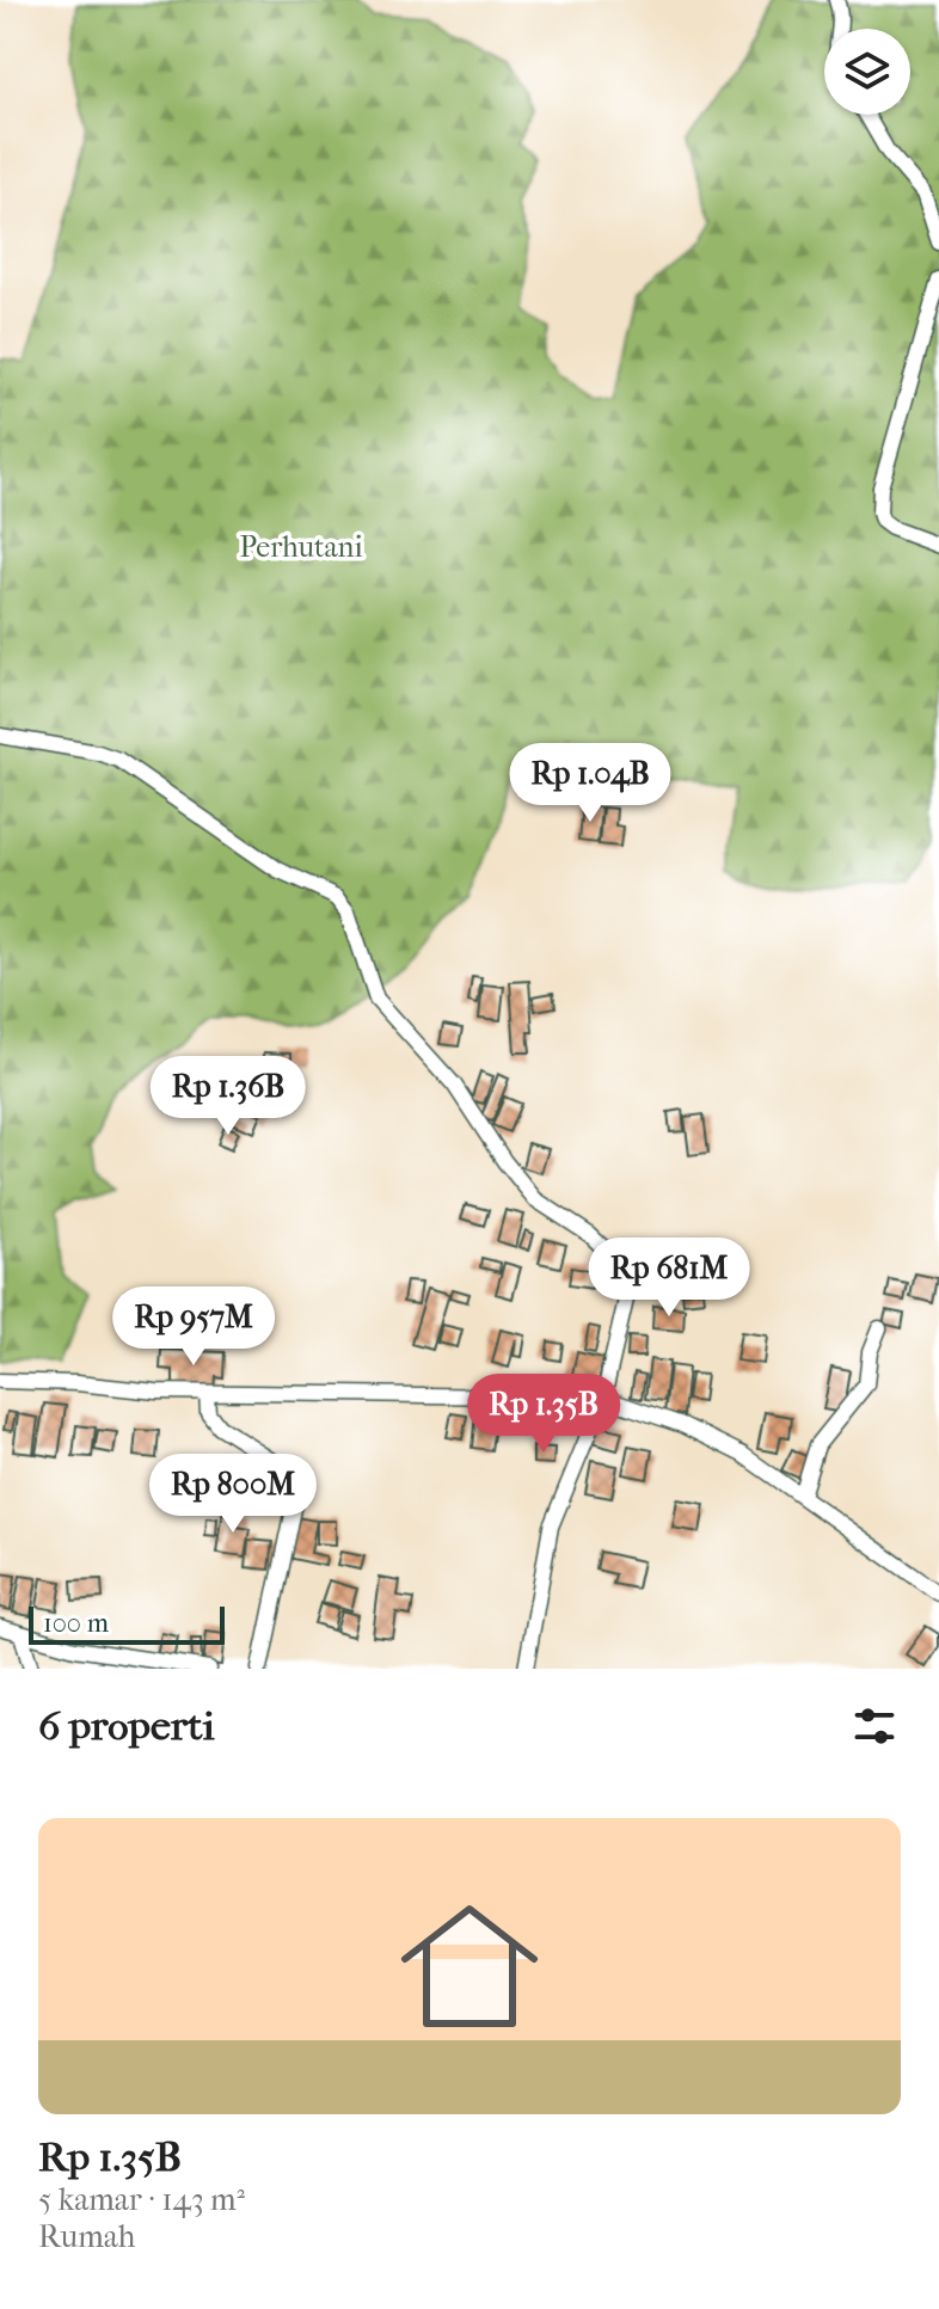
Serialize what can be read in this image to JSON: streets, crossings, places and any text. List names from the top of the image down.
{
  "parks": ["Perhutani"],
  "scale_bar": "100 m",
  "page": {
    "price": [
      "Rp 1.04B",
      "Rp 1.36B",
      "Rp 681M",
      "Rp 957M",
      "Rp 1.35B",
      "Rp 800M"
    ],
    "scale": "100 m",
    "heading": "6 properti",
    "list": [
      {
        "name": "Rp 1.35B",
        "note": "5 kamar · 143 m² · Rumah"
      }
    ]
  }
}
